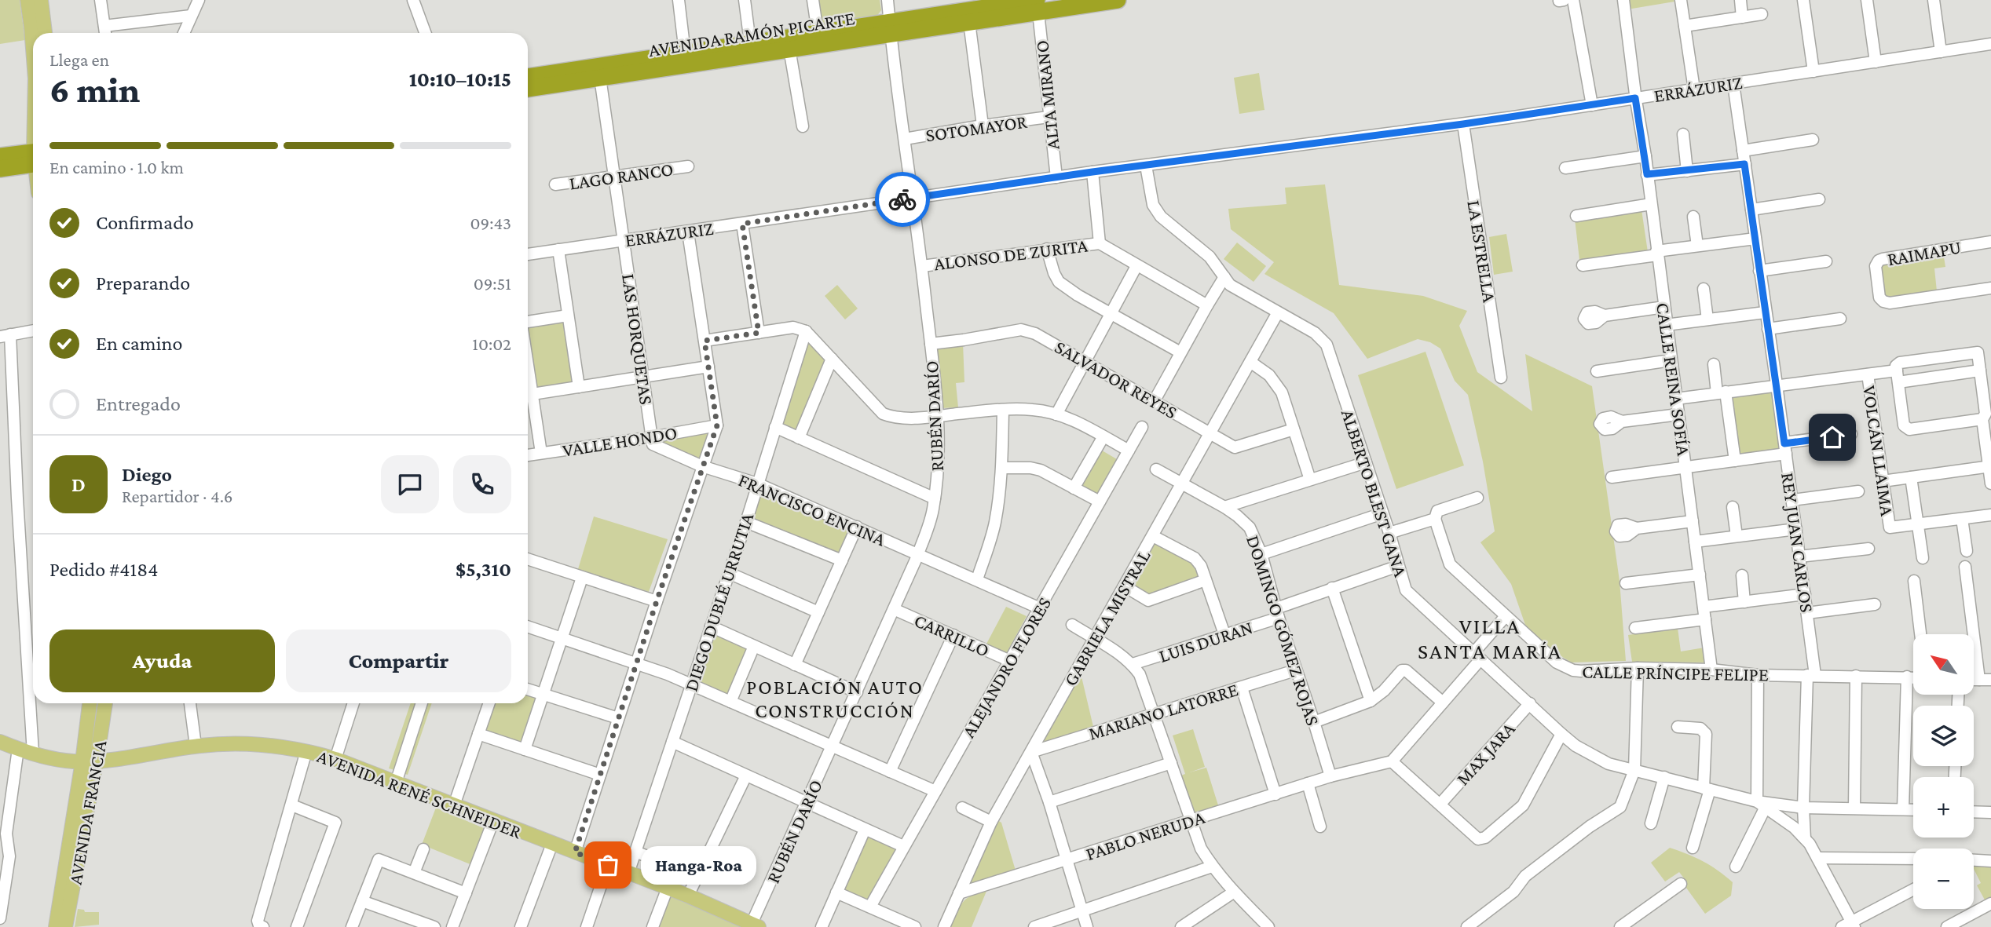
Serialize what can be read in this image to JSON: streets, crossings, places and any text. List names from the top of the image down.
{
  "streets": {
    "highway": ["AVENIDA RAMÓN PICARTE"],
    "main road": ["AVENIDA RENÉ SCHNEIDER", "AVENIDA FRANCIA"],
    "street": [
      "ERRÁZURIZ",
      "ALTA MIRANO",
      "SOTOMAYOR",
      "LAGO RANCO",
      "LA ESTRELLA",
      "RAIMAPU",
      "ALONSO DE ZURITA",
      "LAS HORQUETAS",
      "SALVADOR REYES",
      "CALLE REINA SOFÍA",
      "RUBÉN DARÍO",
      "VALLE HONDO",
      "VOLCÁN LLAIMA",
      "ALBERTO BLEST GANA",
      "FRANCISCO ENCINA",
      "REY JUAN CARLOS",
      "DIEGO DUBLÉ URRUTIA",
      "GABRIELA MISTRAL",
      "DOMINGO GÓMEZ ROJAS",
      "CARRILLO",
      "LUIS DURAN",
      "ALEJANDRO FLORES",
      "CALLE PRÍNCIPE FELIPE",
      "MARIANO LATORRE",
      "MAX JARA",
      "PABLO NERUDA"
    ]
  },
  "crossings": [
    ["AVENIDA RAMÓN PICARTE", "ALTA MIRANO"],
    ["AVENIDA RAMÓN PICARTE", "LAS HORQUETAS"],
    ["AVENIDA RAMÓN PICARTE", "RUBÉN DARÍO"],
    ["ERRÁZURIZ", "ALTA MIRANO"],
    ["ERRÁZURIZ", "LA ESTRELLA"],
    ["ERRÁZURIZ", "LAS HORQUETAS"],
    ["ERRÁZURIZ", "CALLE REINA SOFÍA"],
    ["ERRÁZURIZ", "RUBÉN DARÍO"],
    ["ERRÁZURIZ", "ALBERTO BLEST GANA"],
    ["ERRÁZURIZ", "REY JUAN CARLOS"],
    ["ALTA MIRANO", "SOTOMAYOR"],
    ["SOTOMAYOR", "RUBÉN DARÍO"],
    ["LAGO RANCO", "LAS HORQUETAS"],
    ["ALONSO DE ZURITA", "RUBÉN DARÍO"],
    ["LAS HORQUETAS", "VALLE HONDO"],
    ["LAS HORQUETAS", "FRANCISCO ENCINA"],
    ["SALVADOR REYES", "RUBÉN DARÍO"],
    ["SALVADOR REYES", "GABRIELA MISTRAL"],
    ["CALLE REINA SOFÍA", "CALLE PRÍNCIPE FELIPE"],
    ["RUBÉN DARÍO", "FRANCISCO ENCINA"],
    ["RUBÉN DARÍO", "CARRILLO"],
    ["RUBÉN DARÍO", "AVENIDA RENÉ SCHNEIDER"],
    ["VALLE HONDO", "FRANCISCO ENCINA"],
    ["ALBERTO BLEST GANA", "REY JUAN CARLOS"],
    ["ALBERTO BLEST GANA", "GABRIELA MISTRAL"],
    ["ALBERTO BLEST GANA", "LUIS DURAN"],
    ["ALBERTO BLEST GANA", "MAX JARA"],
    ["FRANCISCO ENCINA", "DIEGO DUBLÉ URRUTIA"],
    ["FRANCISCO ENCINA", "ALEJANDRO FLORES"],
    ["REY JUAN CARLOS", "CALLE PRÍNCIPE FELIPE"],
    ["DIEGO DUBLÉ URRUTIA", "AVENIDA RENÉ SCHNEIDER"],
    ["GABRIELA MISTRAL", "DOMINGO GÓMEZ ROJAS"],
    ["GABRIELA MISTRAL", "MARIANO LATORRE"],
    ["GABRIELA MISTRAL", "PABLO NERUDA"],
    ["DOMINGO GÓMEZ ROJAS", "LUIS DURAN"],
    ["DOMINGO GÓMEZ ROJAS", "MARIANO LATORRE"],
    ["DOMINGO GÓMEZ ROJAS", "PABLO NERUDA"],
    ["CARRILLO", "ALEJANDRO FLORES"],
    ["AVENIDA RENÉ SCHNEIDER", "AVENIDA FRANCIA"]
  ],
  "districts": ["VILLA SANTA MARÍA", "POBLACIÓN AUTO CONSTRUCCIÓN"],
  "places": ["Hanga-Roa"],
  "north": "top left",
  "page": {
    "heading": ["6 min", "Llega en", "10:10–10:15"],
    "panel": [
      "Diego",
      "Repartidor · 4.6",
      "Pedido #4184",
      "$5,310"
    ],
    "bar": "En camino · 1.0 km",
    "list": [
      ["Confirmado", "09:43"],
      ["Preparando", "09:51"],
      ["En camino", "10:02"],
      "Entregado"
    ],
    "round": "D",
    "buttons": ["Ayuda", "Compartir"],
    "map_buttons": ["+", "−"],
    "bubble": "Hanga-Roa"
  }
}
